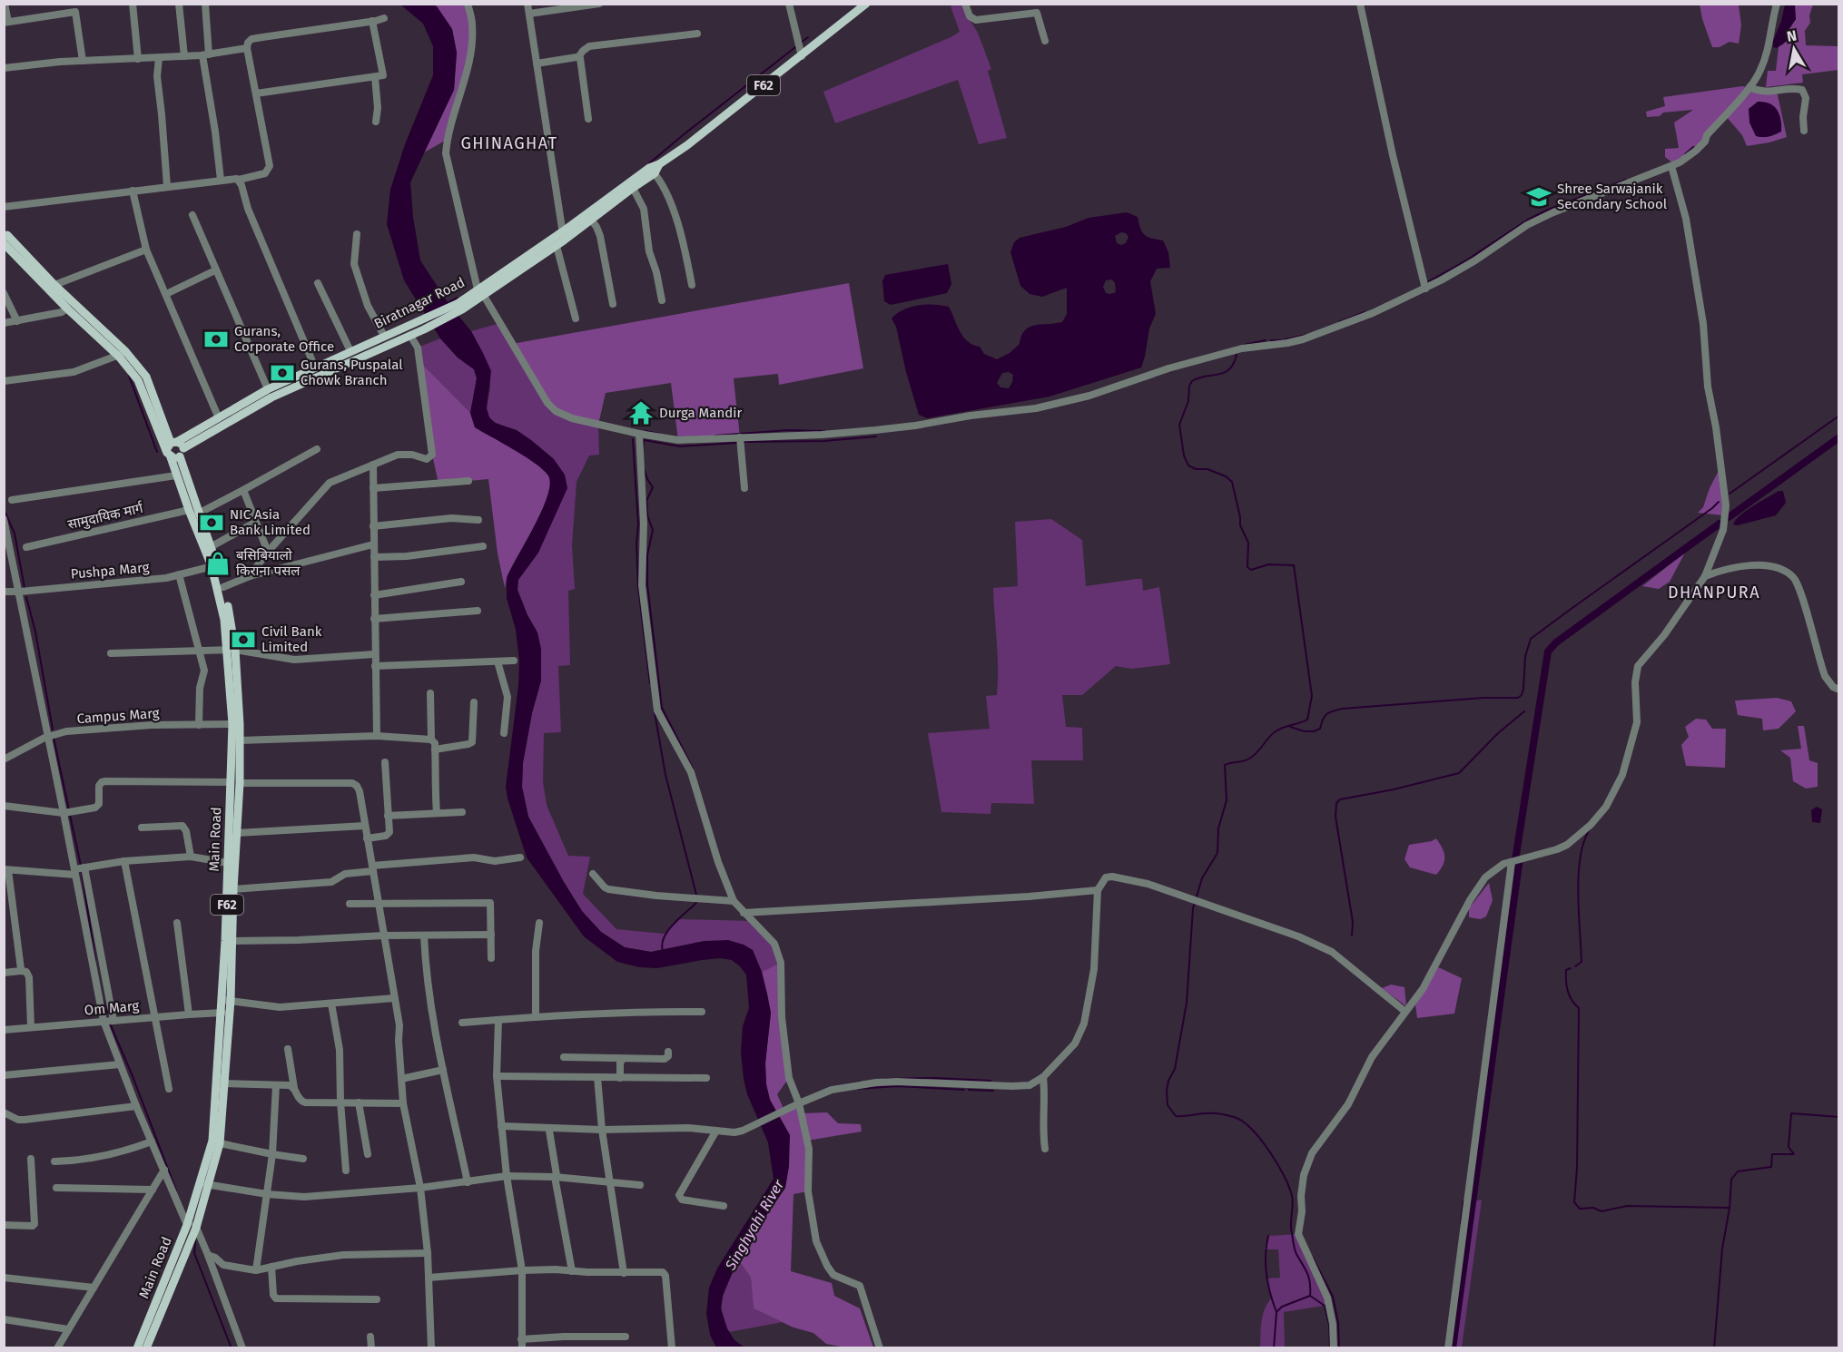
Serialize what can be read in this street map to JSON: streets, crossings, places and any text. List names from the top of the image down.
{
  "streets": {
    "main road": ["F62", "Biratnagar Road", "Main Road"],
    "street": [
      "सामुदायिक मार्ग",
      "Pushpa Marg",
      "Campus Marg",
      "Om Marg"
    ]
  },
  "crossings": [
    ["Biratnagar Road", "Main Road"],
    ["सामुदायिक मार्ग", "Main Road"],
    ["Pushpa Marg", "Main Road"],
    ["Campus Marg", "Main Road"],
    ["Main Road", "Om Marg"]
  ],
  "districts": ["GHINAGHAT", "DHANPURA"],
  "water": ["Singhyahi River"],
  "places": {
    "school or university": ["Shree Sarwajanik Secondary School"],
    "bank": [
      "Gurans, Corporate Office",
      "Gurans, Puspalal Chowk Branch",
      "NIC Asia Bank Limited",
      "Civil Bank Limited"
    ],
    "temple": ["Durga Mandir"],
    "shop": ["बसिबियालो किराना पसल"]
  },
  "north": "top"
}
